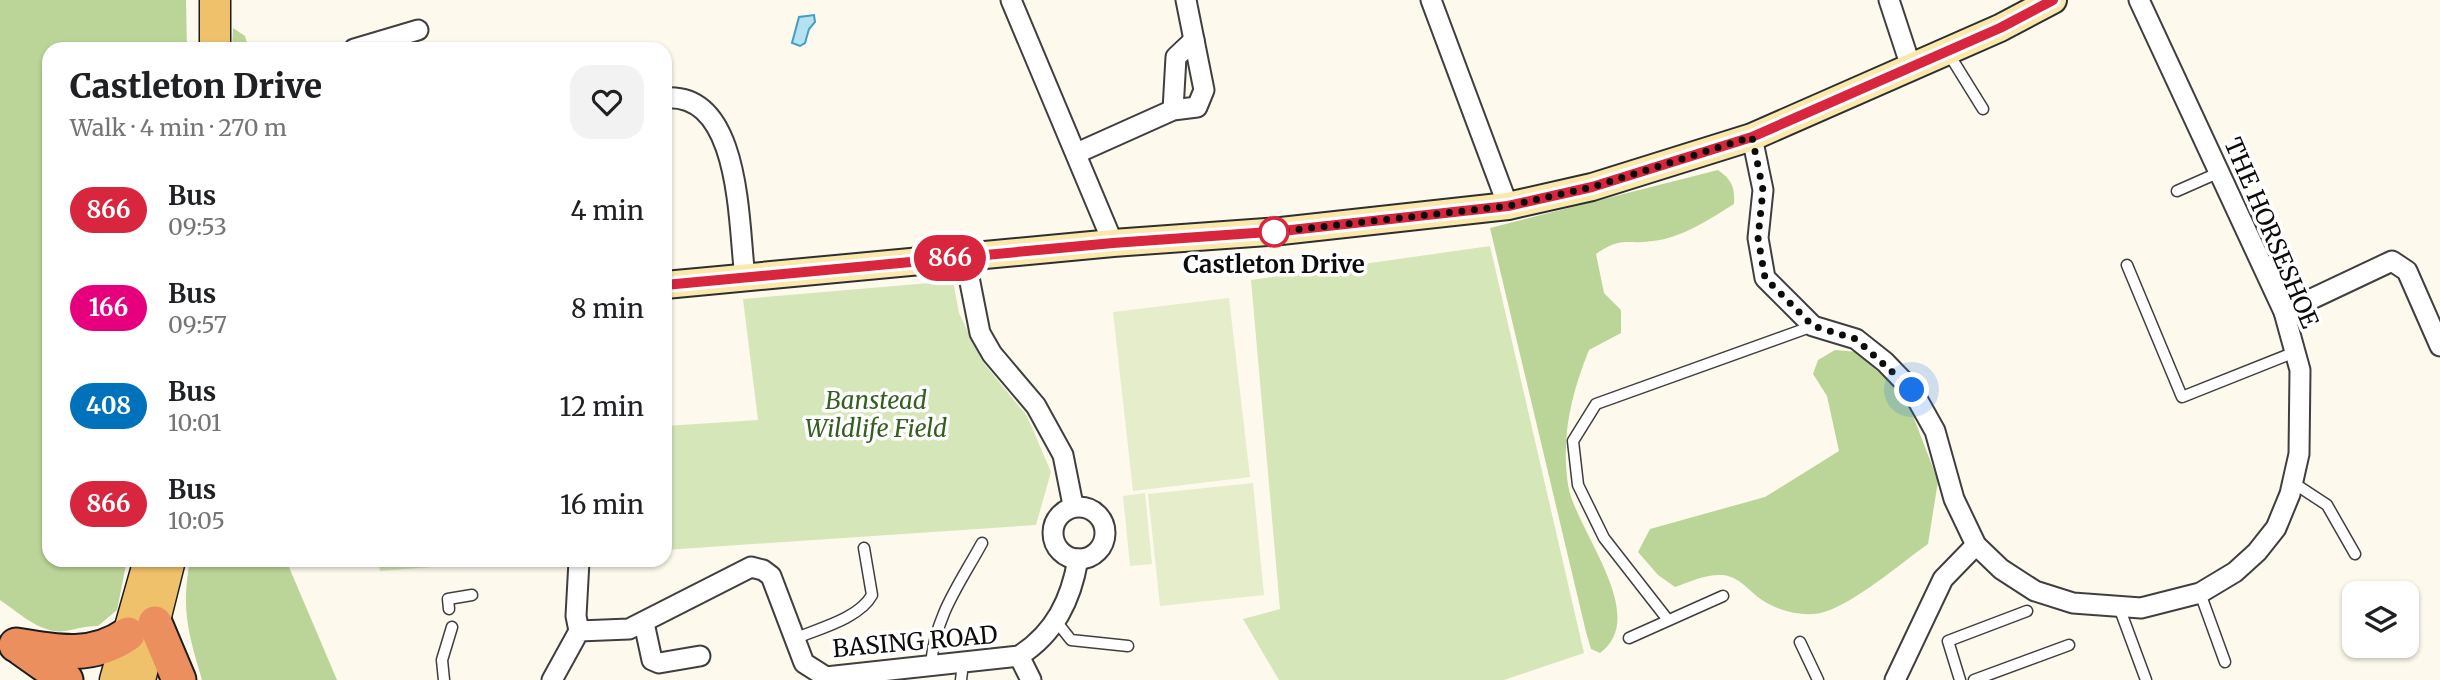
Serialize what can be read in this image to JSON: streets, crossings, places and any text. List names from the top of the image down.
{
  "streets": {
    "street": ["THE HORSESHOE", "BASING ROAD"]
  },
  "parks": ["Banstead Wildlife Field"],
  "places": ["Castleton Drive"],
  "lines": ["bus line 866"],
  "page": {
    "on_map": "866",
    "heading": ["Castleton Drive", "Walk · 4 min · 270 m"],
    "list": [
      {
        "mark": "866",
        "name": "Bus",
        "note": "09:53",
        "value": "4 min"
      },
      {
        "mark": "166",
        "name": "Bus",
        "note": "09:57",
        "value": "8 min"
      },
      {
        "mark": "408",
        "name": "Bus",
        "note": "10:01",
        "value": "12 min"
      },
      {
        "mark": "866",
        "name": "Bus",
        "note": "10:05",
        "value": "16 min"
      }
    ]
  }
}
